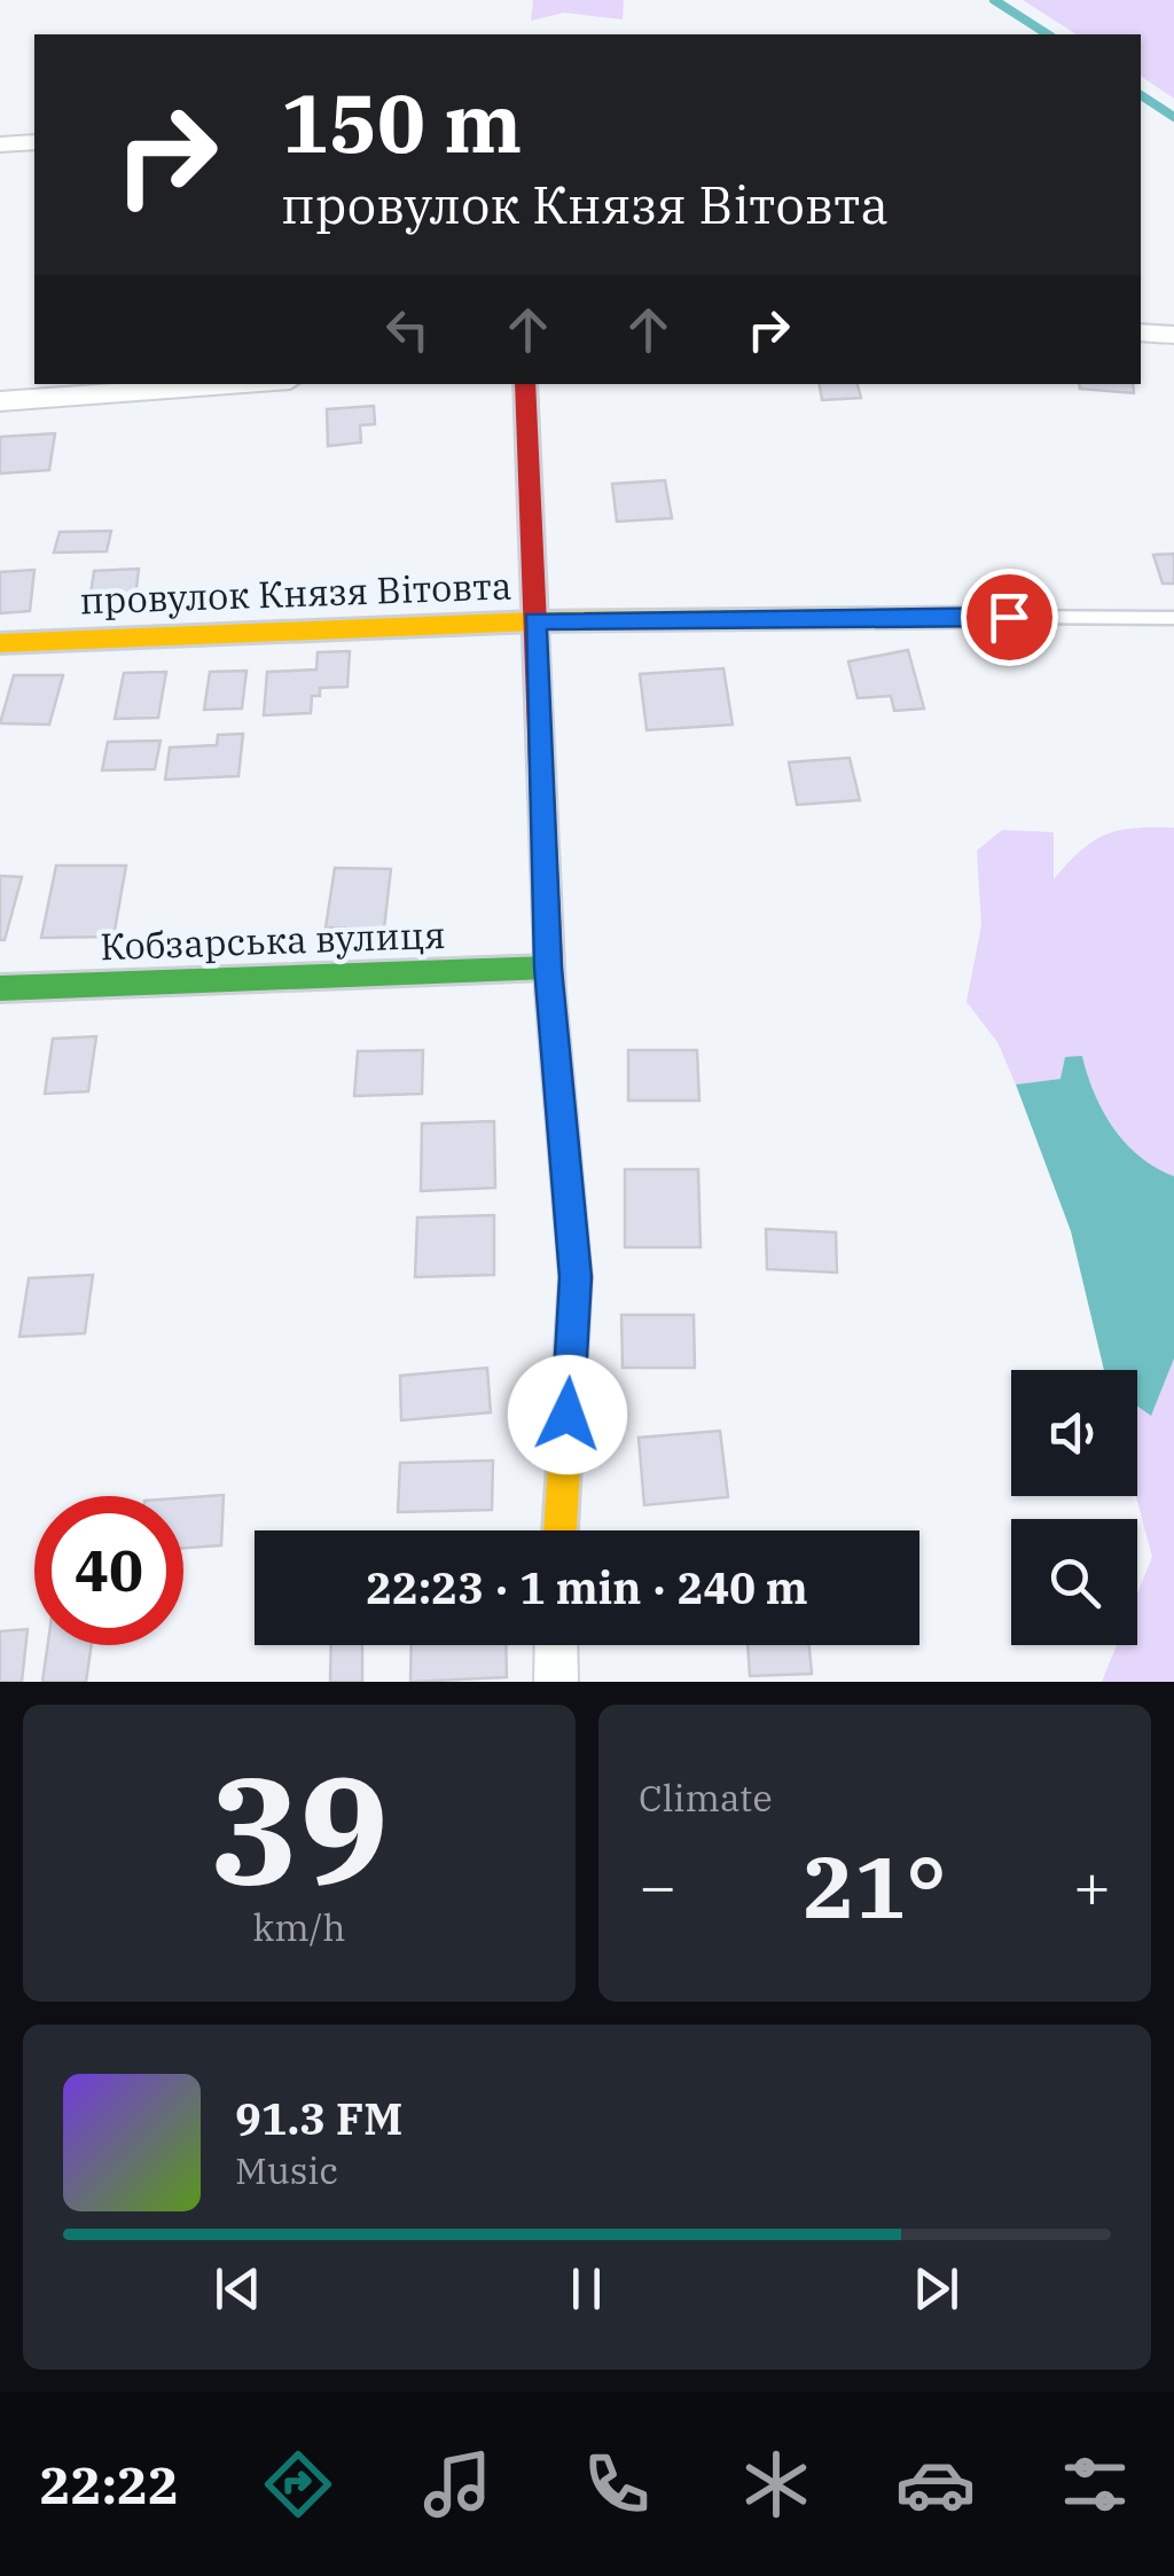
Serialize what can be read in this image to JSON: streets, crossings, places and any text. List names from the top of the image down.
{
  "streets": {
    "street": ["провулок Князя Вітовта", "Кобзарська вулиця"]
  },
  "page": {
    "turn": ["150 m", "провулок Князя Вітовта"],
    "limit": "40",
    "trip": "22:23 · 1 min · 240 m",
    "tile": [
      ["39", "km/h"],
      "Climate"
    ],
    "heat": ["−", "21°", "+"],
    "song": ["91.3 FM", "Music"],
    "tabs": "22:22"
  }
}
